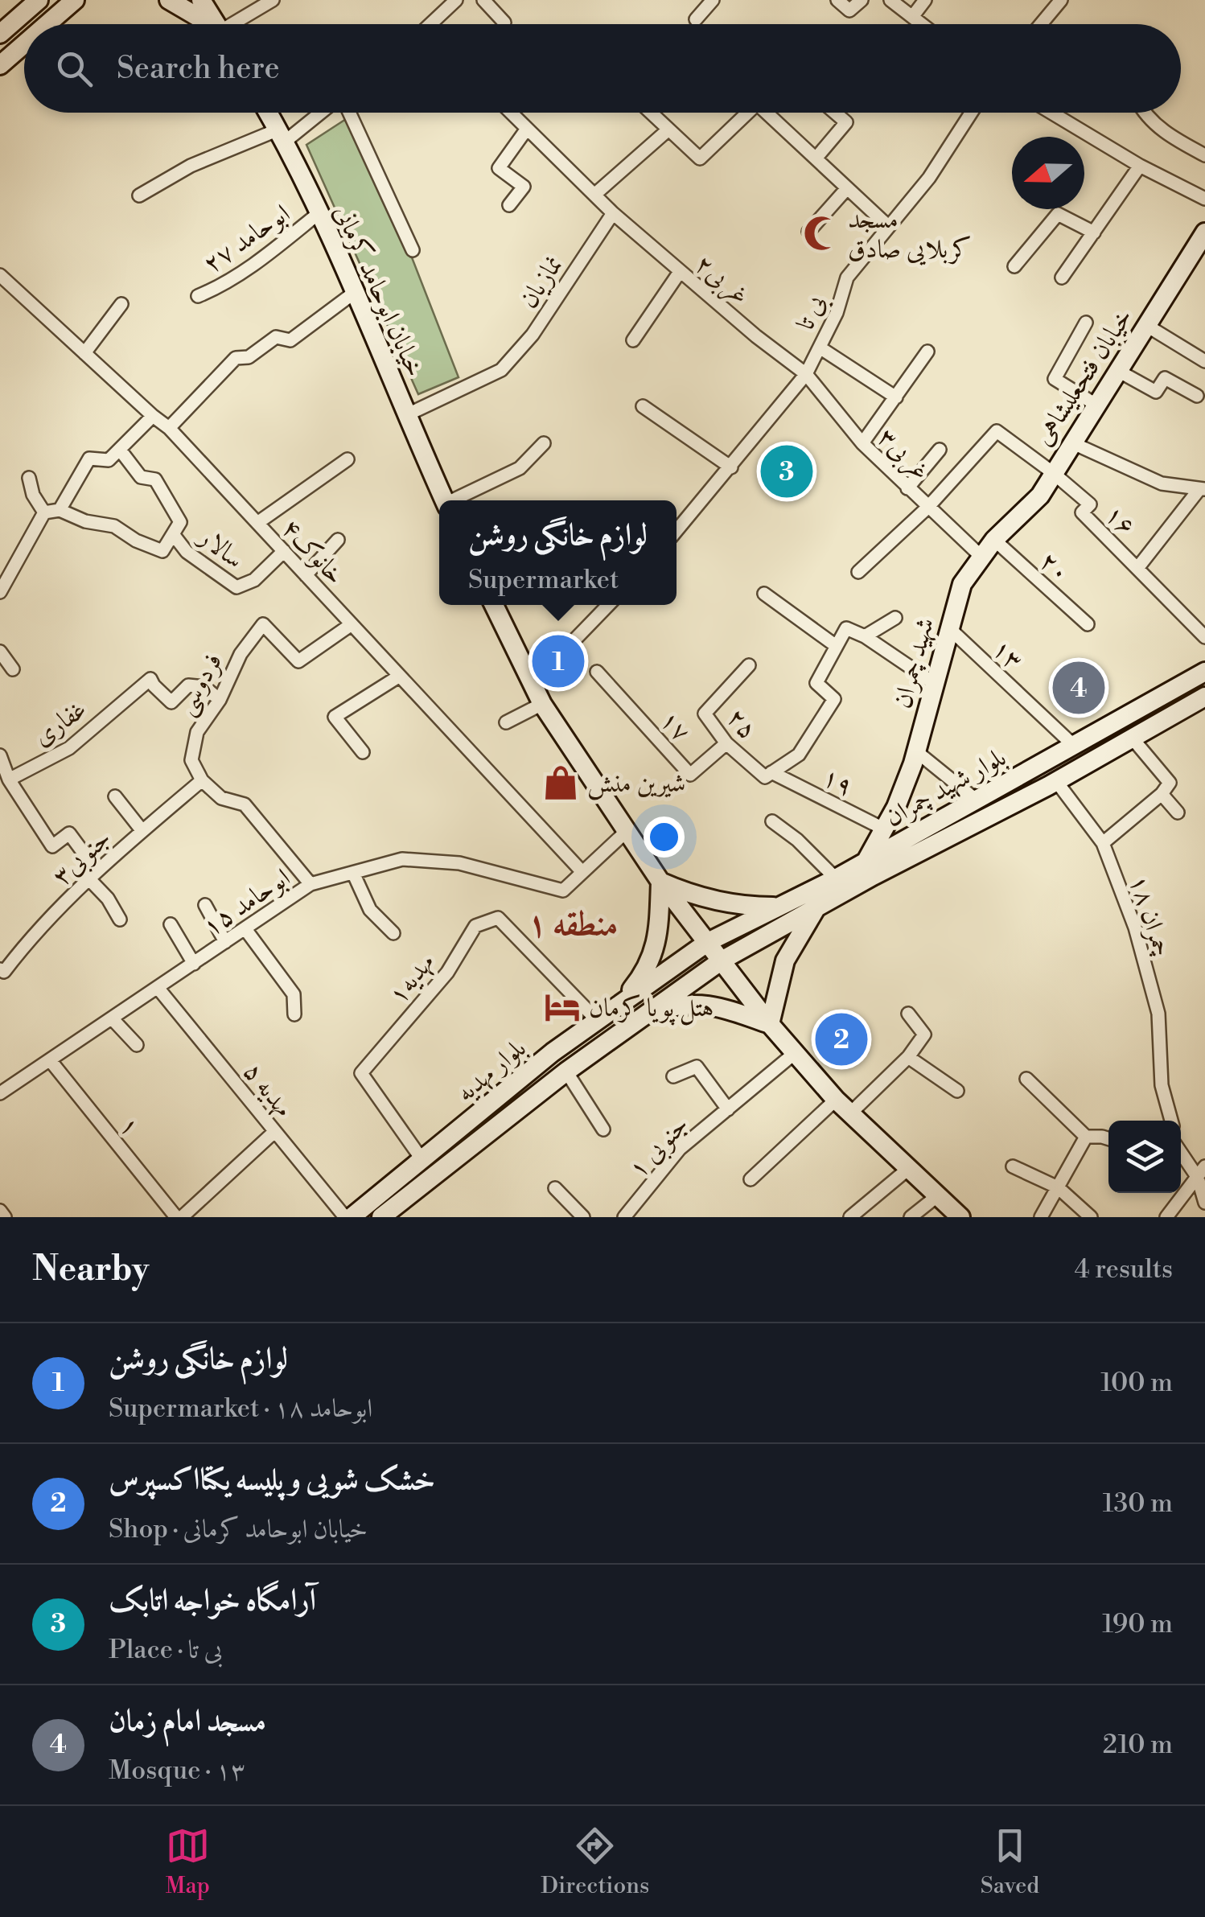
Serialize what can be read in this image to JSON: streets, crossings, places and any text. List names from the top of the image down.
{
  "streets": {
    "main road": [
      "خیابان ابوحامد کرمانی",
      "خیابان فتحعلیشاهی",
      "شهید چمران",
      "بلوار شهید چمران",
      "بلوار مهدیه"
    ],
    "street": [
      "ابوحامد ۲۷",
      "غربی۲",
      "نمازیان",
      "بی تا",
      "غربی۳",
      "۱۶",
      "سالار",
      "خانوک۴",
      "۲۰",
      "۱۳",
      "فردوسی",
      "غفاری",
      "۲۵",
      "۱۷",
      "۱۹",
      "جنوبی۳",
      "ابوحامد ۱۵",
      "چمران ۱۸",
      "مهدیه۱",
      "مهدیه ۵",
      "۱",
      "۱ جنوبی"
    ]
  },
  "crossings": [
    ["ابوحامد ۲۷", "خیابان ابوحامد کرمانی"],
    ["غربی۲", "نمازیان"],
    ["غربی۲", "بی تا"],
    ["غربی۲", "غربی۳"],
    ["نمازیان", "خیابان ابوحامد کرمانی"],
    ["بی تا", "غربی۳"],
    ["خیابان فتحعلیشاهی", "۱۶"],
    ["خیابان فتحعلیشاهی", "۲۰"],
    ["خیابان فتحعلیشاهی", "شهید چمران"],
    ["غربی۳", "شهید چمران"],
    ["سالار", "خانوک۴"],
    ["خانوک۴", "فردوسی"],
    ["خانوک۴", "ابوحامد ۱۵"],
    ["۲۰", "شهید چمران"],
    ["۱۳", "شهید چمران"],
    ["۱۳", "بلوار شهید چمران"],
    ["شهید چمران", "۱۹"],
    ["شهید چمران", "بلوار شهید چمران"],
    ["فردوسی", "غفاری"],
    ["فردوسی", "جنوبی۳"],
    ["۲۵", "۱۷"],
    ["۲۵", "۱۹"],
    ["بلوار شهید چمران", "چمران ۱۸"],
    ["بلوار شهید چمران", "بلوار مهدیه"],
    ["ابوحامد ۱۵", "مهدیه ۵"],
    ["ابوحامد ۱۵", "۱"],
    ["مهدیه۱", "بلوار مهدیه"]
  ],
  "districts": ["منطقه ۱"],
  "places": {
    "mosque": ["مسجد کربلایی صادق"],
    "shop": ["شیرین منش"],
    "hotel": ["هتل پویا کرمان"]
  },
  "north": "left",
  "page": {
    "search": "Search here",
    "pins": [
      "3",
      "1",
      "4",
      "2"
    ],
    "popup": ["لوازم خانگی روشن", "Supermarket"],
    "heading": ["Nearby", "4 results"],
    "list": [
      {
        "mark": "1",
        "name": "لوازم خانگی روشن",
        "note": "Supermarket · ابوحامد ۱۸",
        "value": "100 m"
      },
      {
        "mark": "2",
        "name": "خشک شویی و پلیسه یکتااکسپرس",
        "note": "Shop · خیابان ابوحامد کرمانی",
        "value": "130 m"
      },
      {
        "mark": "3",
        "name": "آرامگاه خواجه اتابک",
        "note": "Place · بی تا",
        "value": "190 m"
      },
      {
        "mark": "4",
        "name": "مسجد امام زمان",
        "note": "Mosque · ۱۳",
        "value": "210 m"
      }
    ],
    "nav": ["Map", "Directions", "Saved"]
  }
}
